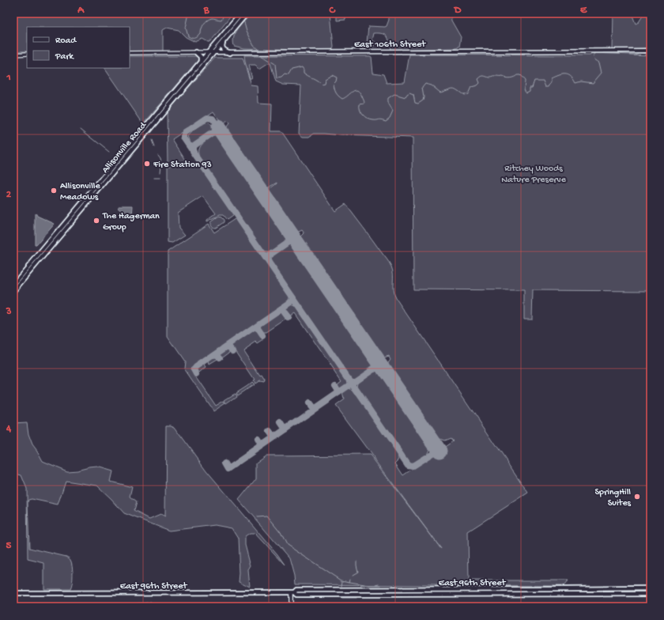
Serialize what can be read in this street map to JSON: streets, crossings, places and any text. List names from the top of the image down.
{
  "streets": {
    "main road": ["East 106th Street", "Allisonville Road", "East 96th Street"]
  },
  "crossings": [
    ["East 106th Street", "Allisonville Road"]
  ],
  "parks": ["Ritchey Woods Nature Preserve"],
  "places": [
    "Fire Station 93",
    "Allisonville Meadows",
    "The Hagerman Group",
    "SpringHill Suites"
  ],
  "legend": ["Road", "Park"],
  "grid": {
    "columns": [
      "A",
      "B",
      "C",
      "D",
      "E"
    ],
    "rows": [
      "1",
      "2",
      "3",
      "4",
      "5"
    ]
  }
}
